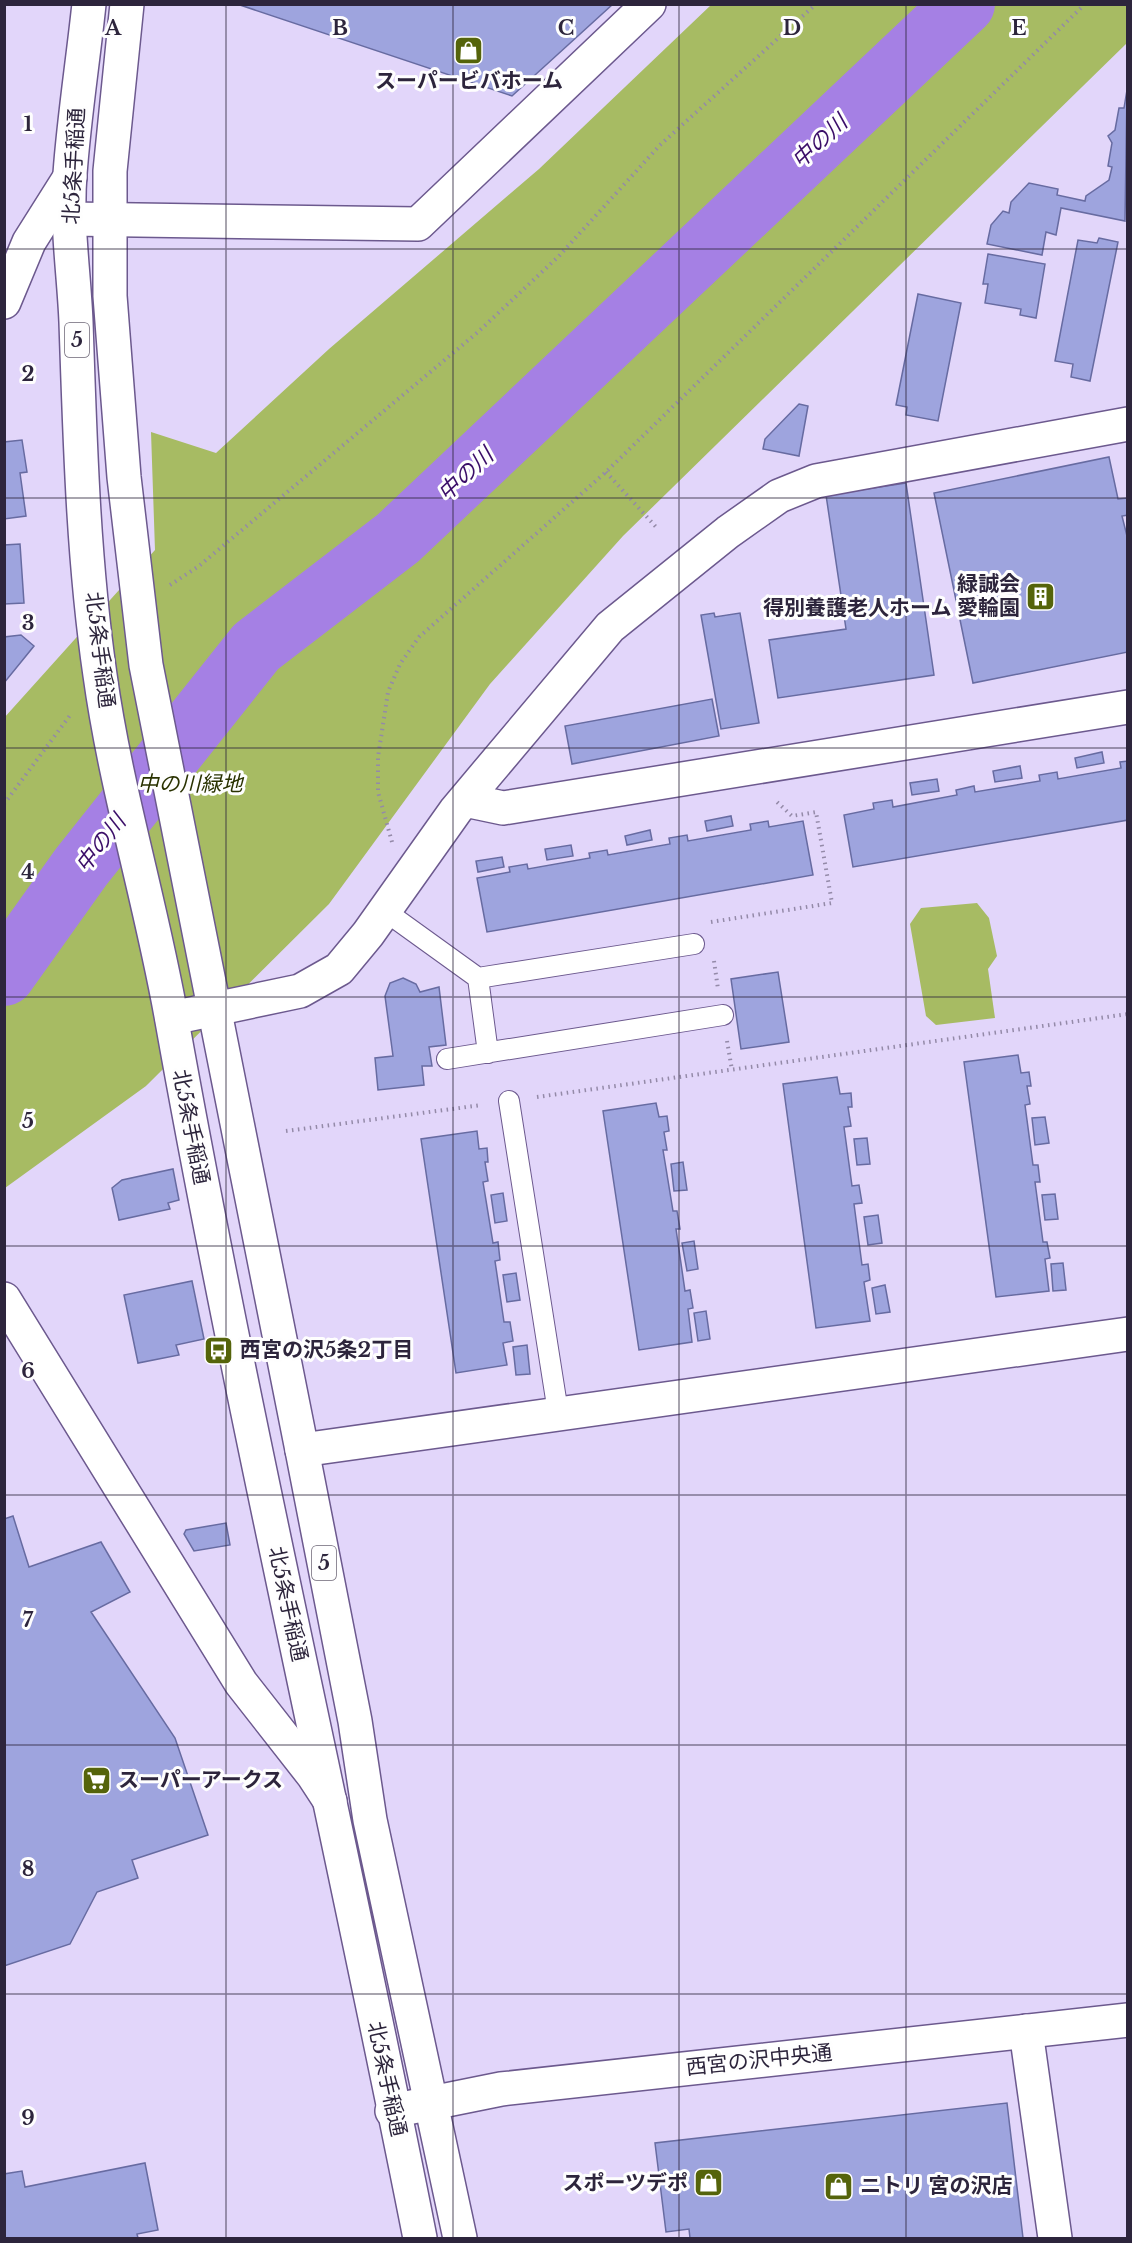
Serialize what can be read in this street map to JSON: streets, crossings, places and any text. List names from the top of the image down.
{
  "streets": {
    "main road": ["北5条手稲通", "5", "西宮の沢中央通"]
  },
  "crossings": [
    ["北5条手稲通", "西宮の沢中央通"]
  ],
  "water": ["中の川"],
  "parks": ["中の川緑地"],
  "places": {
    "shop": ["スーパービバホーム", "スポーツデポ", "ニトリ 宮の沢店"],
    "building": ["緑誠会 得別養護老人ホーム 愛輪園"],
    "bus stop": ["西宮の沢5条2丁目"],
    "supermarket": ["スーパーアークス"]
  },
  "grid": {
    "columns": [
      "A",
      "B",
      "C",
      "D",
      "E"
    ],
    "rows": [
      "1",
      "2",
      "3",
      "4",
      "5",
      "6",
      "7",
      "8",
      "9"
    ]
  }
}
